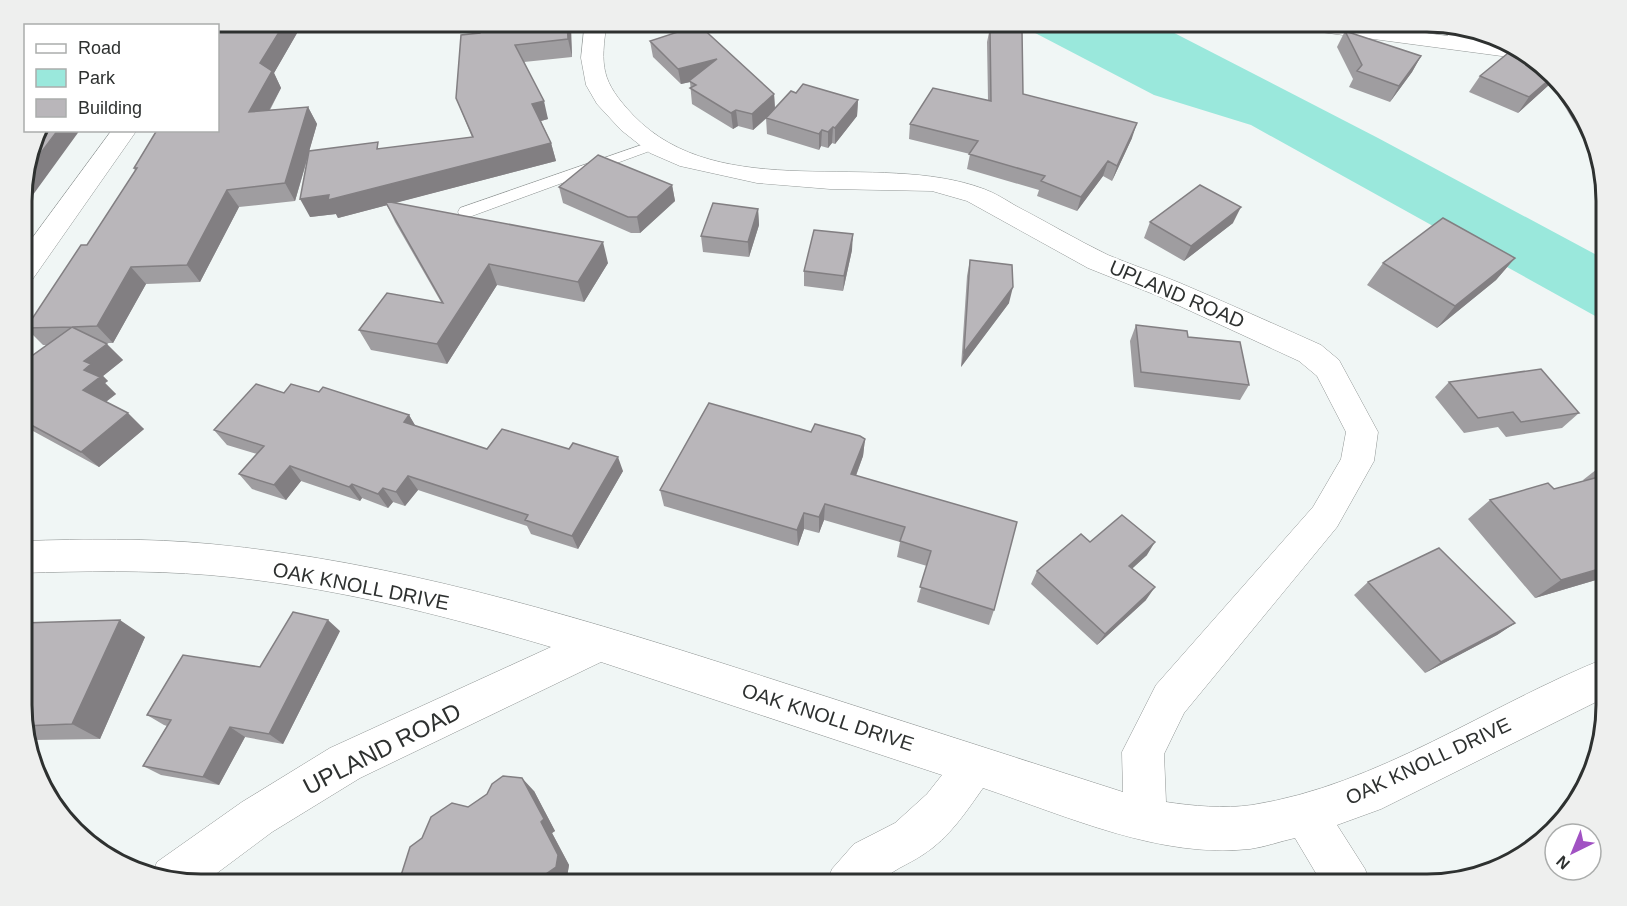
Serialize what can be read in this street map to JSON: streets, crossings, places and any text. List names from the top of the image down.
{
  "streets": {
    "street": ["UPLAND ROAD", "OAK KNOLL DRIVE"]
  },
  "crossings": [
    ["UPLAND ROAD", "OAK KNOLL DRIVE"]
  ],
  "legend": ["Road", "Park", "Building"],
  "north": "bottom left"
}
